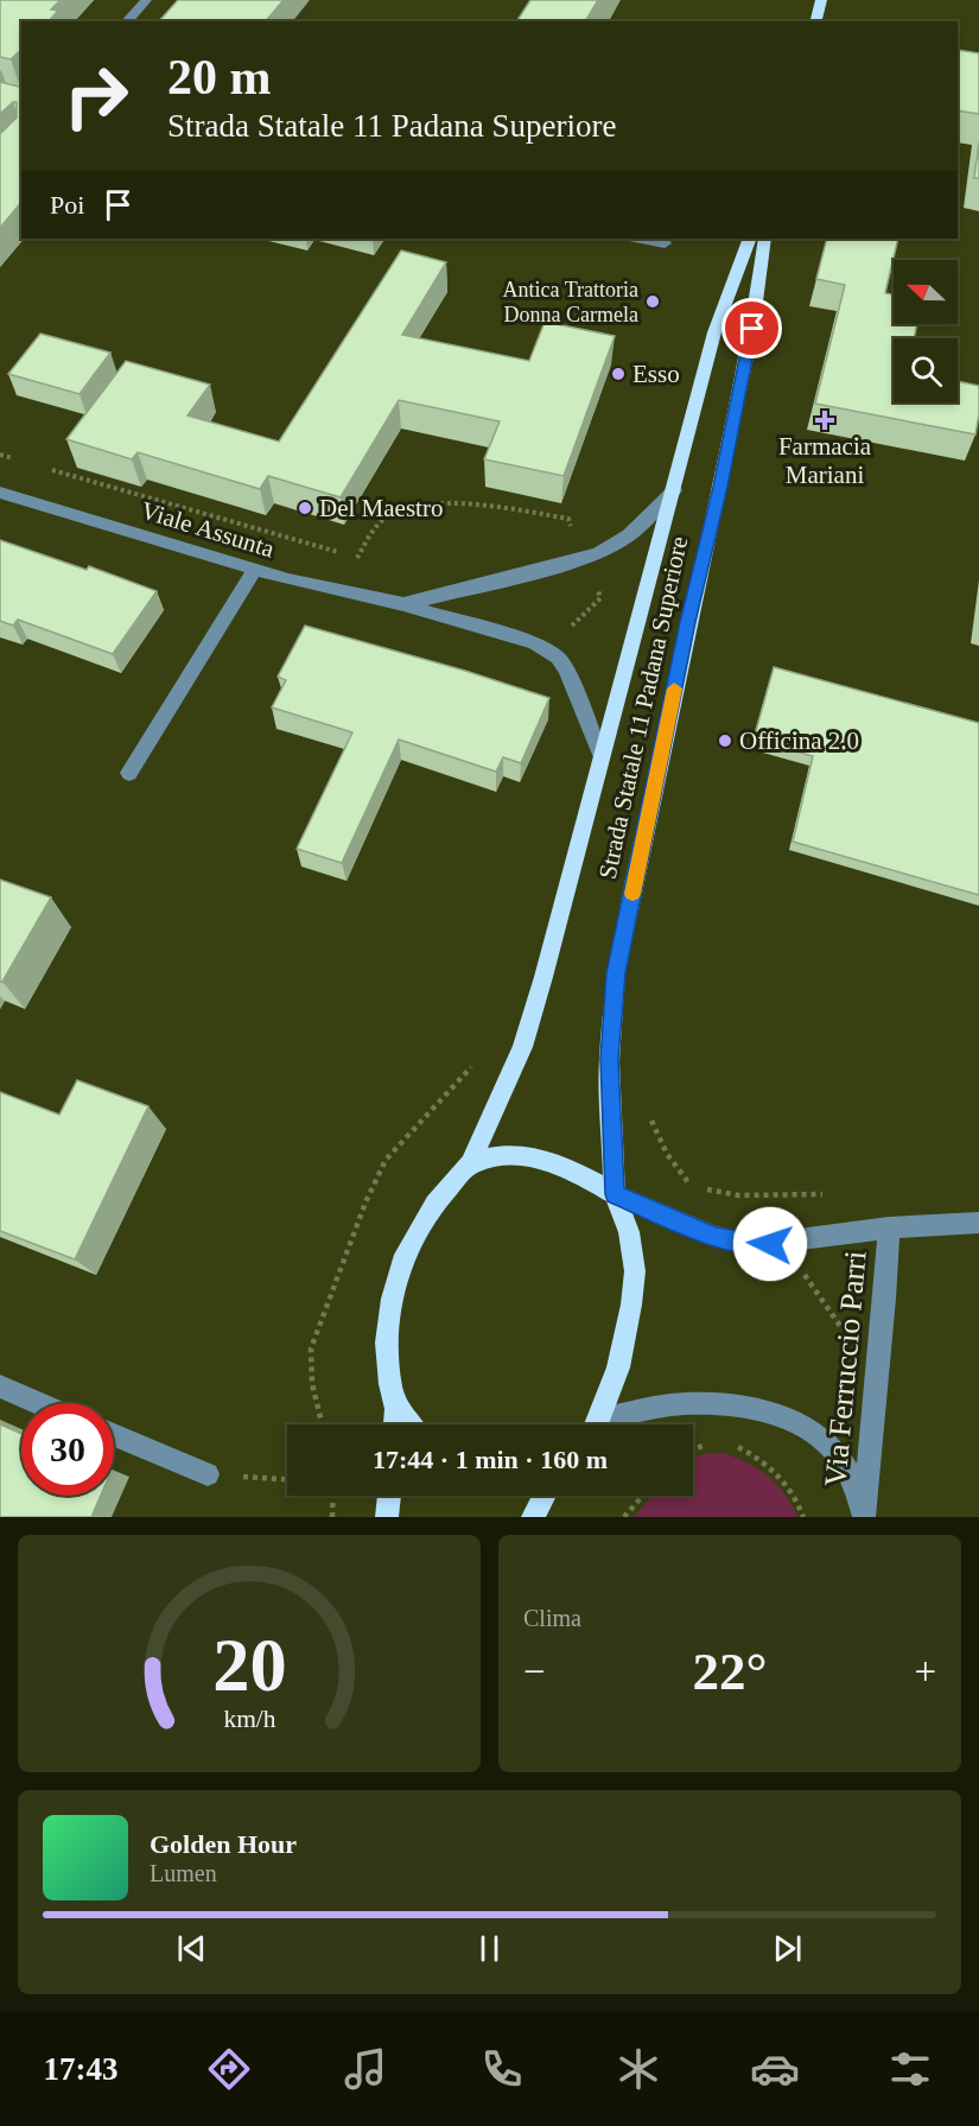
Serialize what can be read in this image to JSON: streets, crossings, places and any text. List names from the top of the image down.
{
  "streets": {
    "main road": ["Strada Statale 11 Padana Superiore"],
    "street": ["Viale Assunta", "Via Ferruccio Parri"]
  },
  "crossings": [
    ["Viale Assunta", "Strada Statale 11 Padana Superiore"]
  ],
  "places": {
    "other": [
      "Antica Trattoria Donna Carmela",
      "Esso",
      "Del Maestro",
      "Officina 2.0"
    ],
    "health": ["Farmacia Mariani"]
  },
  "north": "left",
  "page": {
    "turn": ["20 m", "Strada Statale 11 Padana Superiore"],
    "then": "Poi",
    "limit": "30",
    "trip": "17:44 · 1 min · 160 m",
    "tile": "Clima",
    "heat": ["−", "22°", "+"],
    "song": ["Golden Hour", "Lumen"],
    "tabs": "17:43",
    "gauge": ["20", "km/h"]
  }
}
